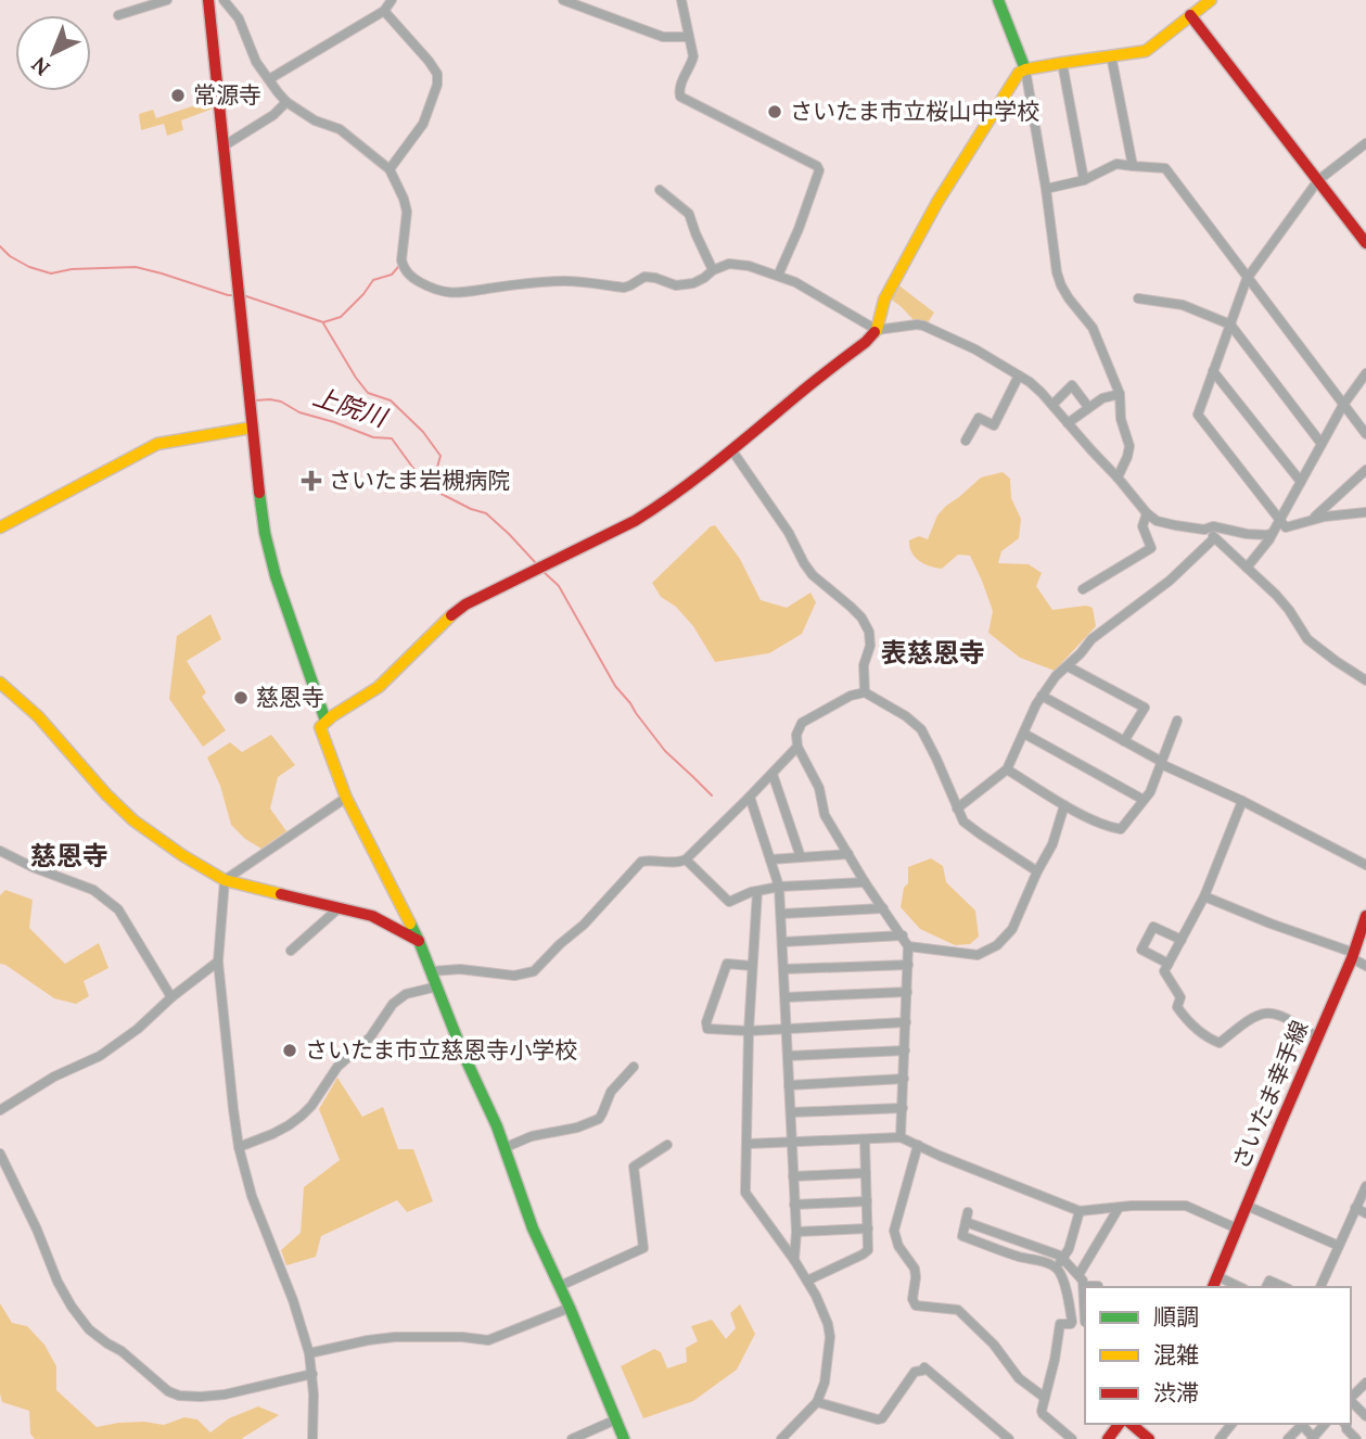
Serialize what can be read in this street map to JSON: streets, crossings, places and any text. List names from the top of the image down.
{
  "streets": {
    "street": ["さいたま幸手線"]
  },
  "districts": ["表慈恩寺", "慈恩寺"],
  "water": ["上院川"],
  "places": {
    "other": [
      "常源寺",
      "さいたま市立桜山中学校",
      "慈恩寺",
      "さいたま市立慈恩寺小学校"
    ],
    "health": ["さいたま岩槻病院"]
  },
  "legend": ["順調", "混雑", "渋滞"],
  "north": "bottom left"
}
